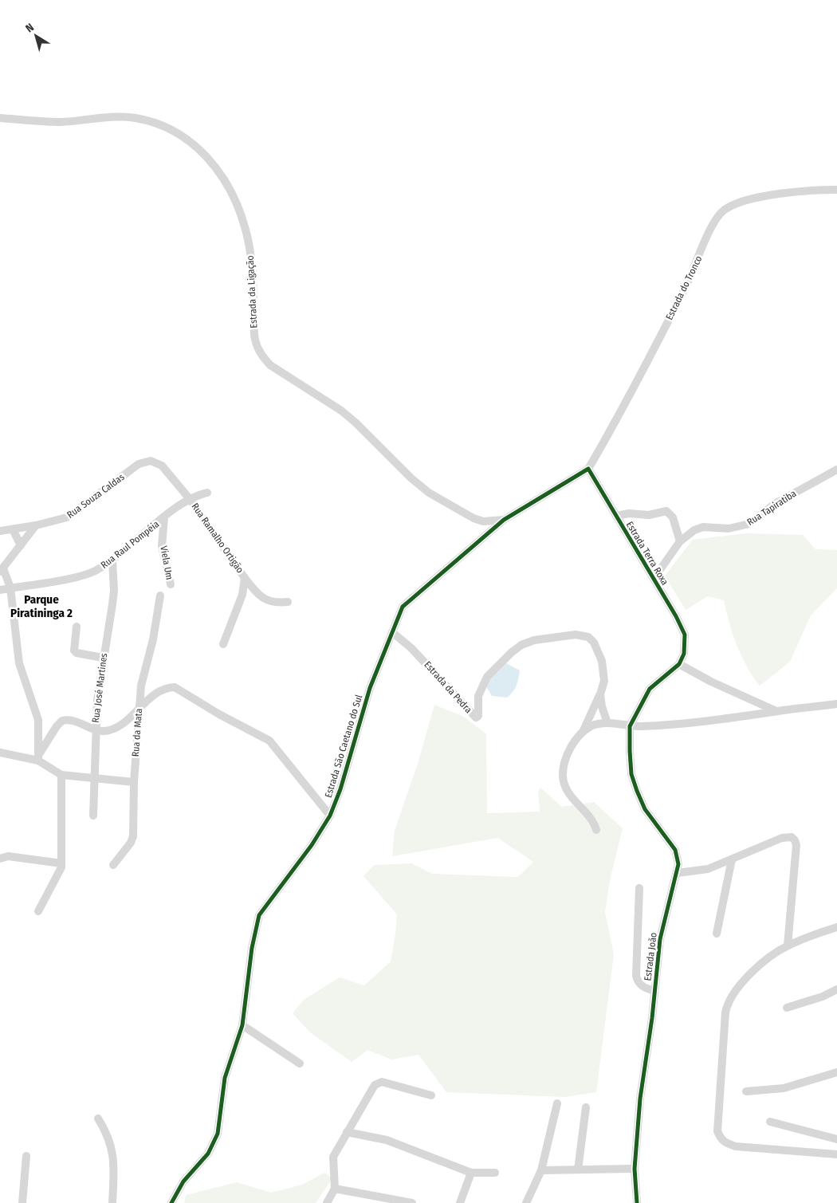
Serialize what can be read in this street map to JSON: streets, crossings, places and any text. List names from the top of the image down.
{
  "streets": {
    "street": [
      "Estrada do Tronco",
      "Estrada da Ligação",
      "Rua Souza Caldas",
      "Rua Tapiratiba",
      "Rua Ramalho Ortigão",
      "Rua Raul Pompéia",
      "Estrada Terra Roxa",
      "Viela Um",
      "Estrada da Pedra",
      "Rua José Martines",
      "Rua da Mata",
      "Estrada São Caetano do Sul",
      "Estrada João"
    ]
  },
  "crossings": [
    ["Estrada do Tronco", "Estrada Terra Roxa"],
    ["Estrada da Ligação", "Estrada São Caetano do Sul"],
    ["Rua Souza Caldas", "Rua Ramalho Ortigão"],
    ["Rua Souza Caldas", "Rua Raul Pompéia"],
    ["Rua Tapiratiba", "Estrada Terra Roxa"],
    ["Rua Ramalho Ortigão", "Rua Raul Pompéia"],
    ["Rua Raul Pompéia", "Viela Um"],
    ["Rua Raul Pompéia", "Rua José Martines"],
    ["Estrada da Pedra", "Estrada São Caetano do Sul"]
  ],
  "districts": ["Parque Piratininga 2"],
  "north": "top left"
}
